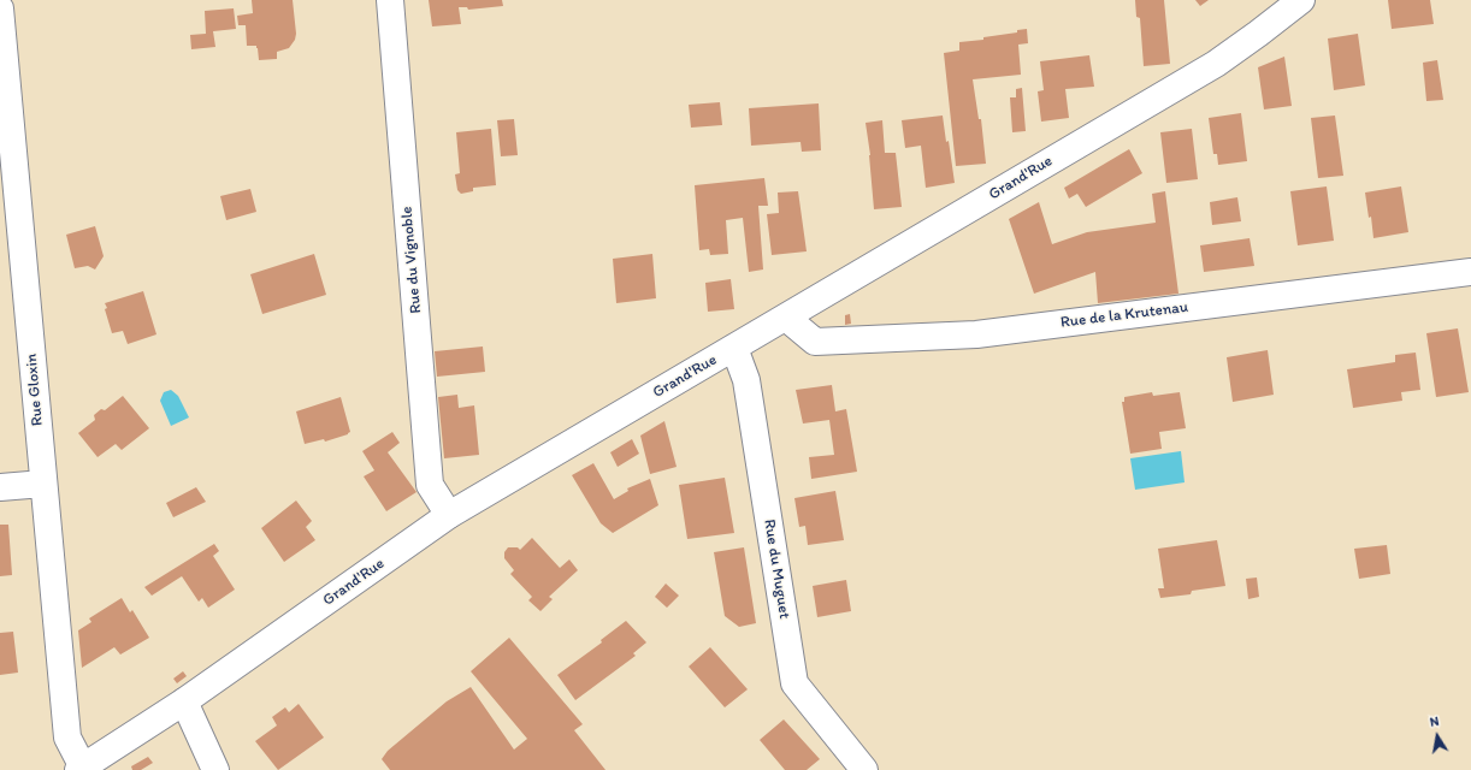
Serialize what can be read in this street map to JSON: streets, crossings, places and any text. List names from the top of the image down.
{
  "streets": {
    "street": [
      "Grand'Rue",
      "Rue du Vignoble",
      "Rue de la Krutenau",
      "Rue Gloxin",
      "Rue du Muguet"
    ]
  },
  "crossings": [
    ["Grand'Rue", "Rue du Vignoble"],
    ["Grand'Rue", "Rue de la Krutenau"],
    ["Grand'Rue", "Rue Gloxin"],
    ["Grand'Rue", "Rue du Muguet"]
  ],
  "north": "top"
}
